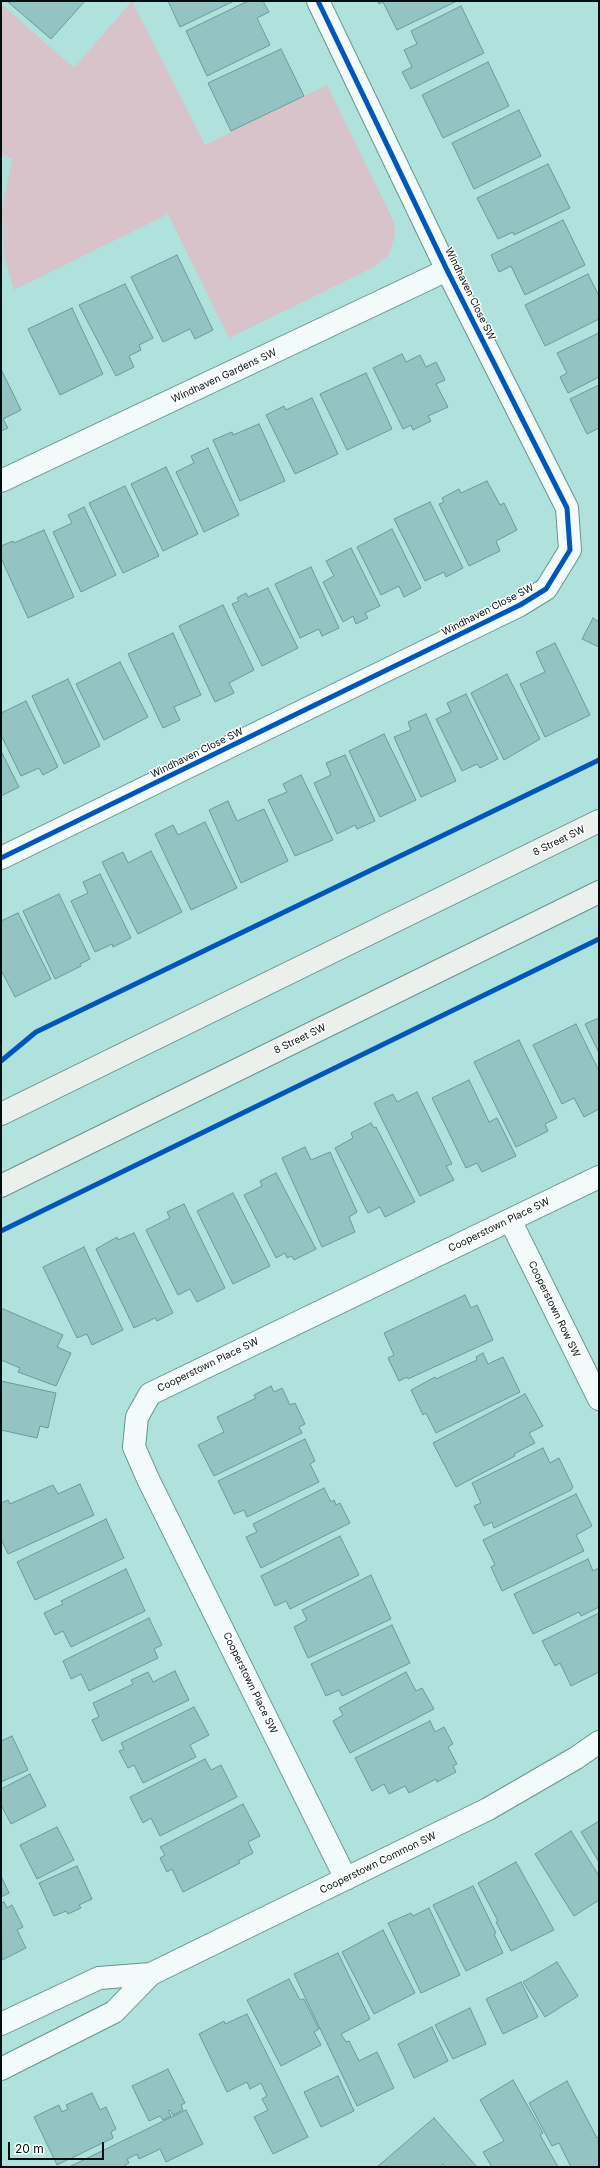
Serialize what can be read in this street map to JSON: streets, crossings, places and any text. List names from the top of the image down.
{
  "streets": {
    "main road": ["8 Street SW"],
    "street": [
      "Windhaven Close SW",
      "Windhaven Gardens SW",
      "Cooperstown Place SW",
      "Cooperstown Row SW",
      "Cooperstown Common SW"
    ]
  },
  "crossings": [
    ["Windhaven Close SW", "Windhaven Gardens SW"],
    ["Cooperstown Place SW", "Cooperstown Row SW"],
    ["Cooperstown Place SW", "Cooperstown Common SW"]
  ],
  "scale_bar": "20 m"
}
